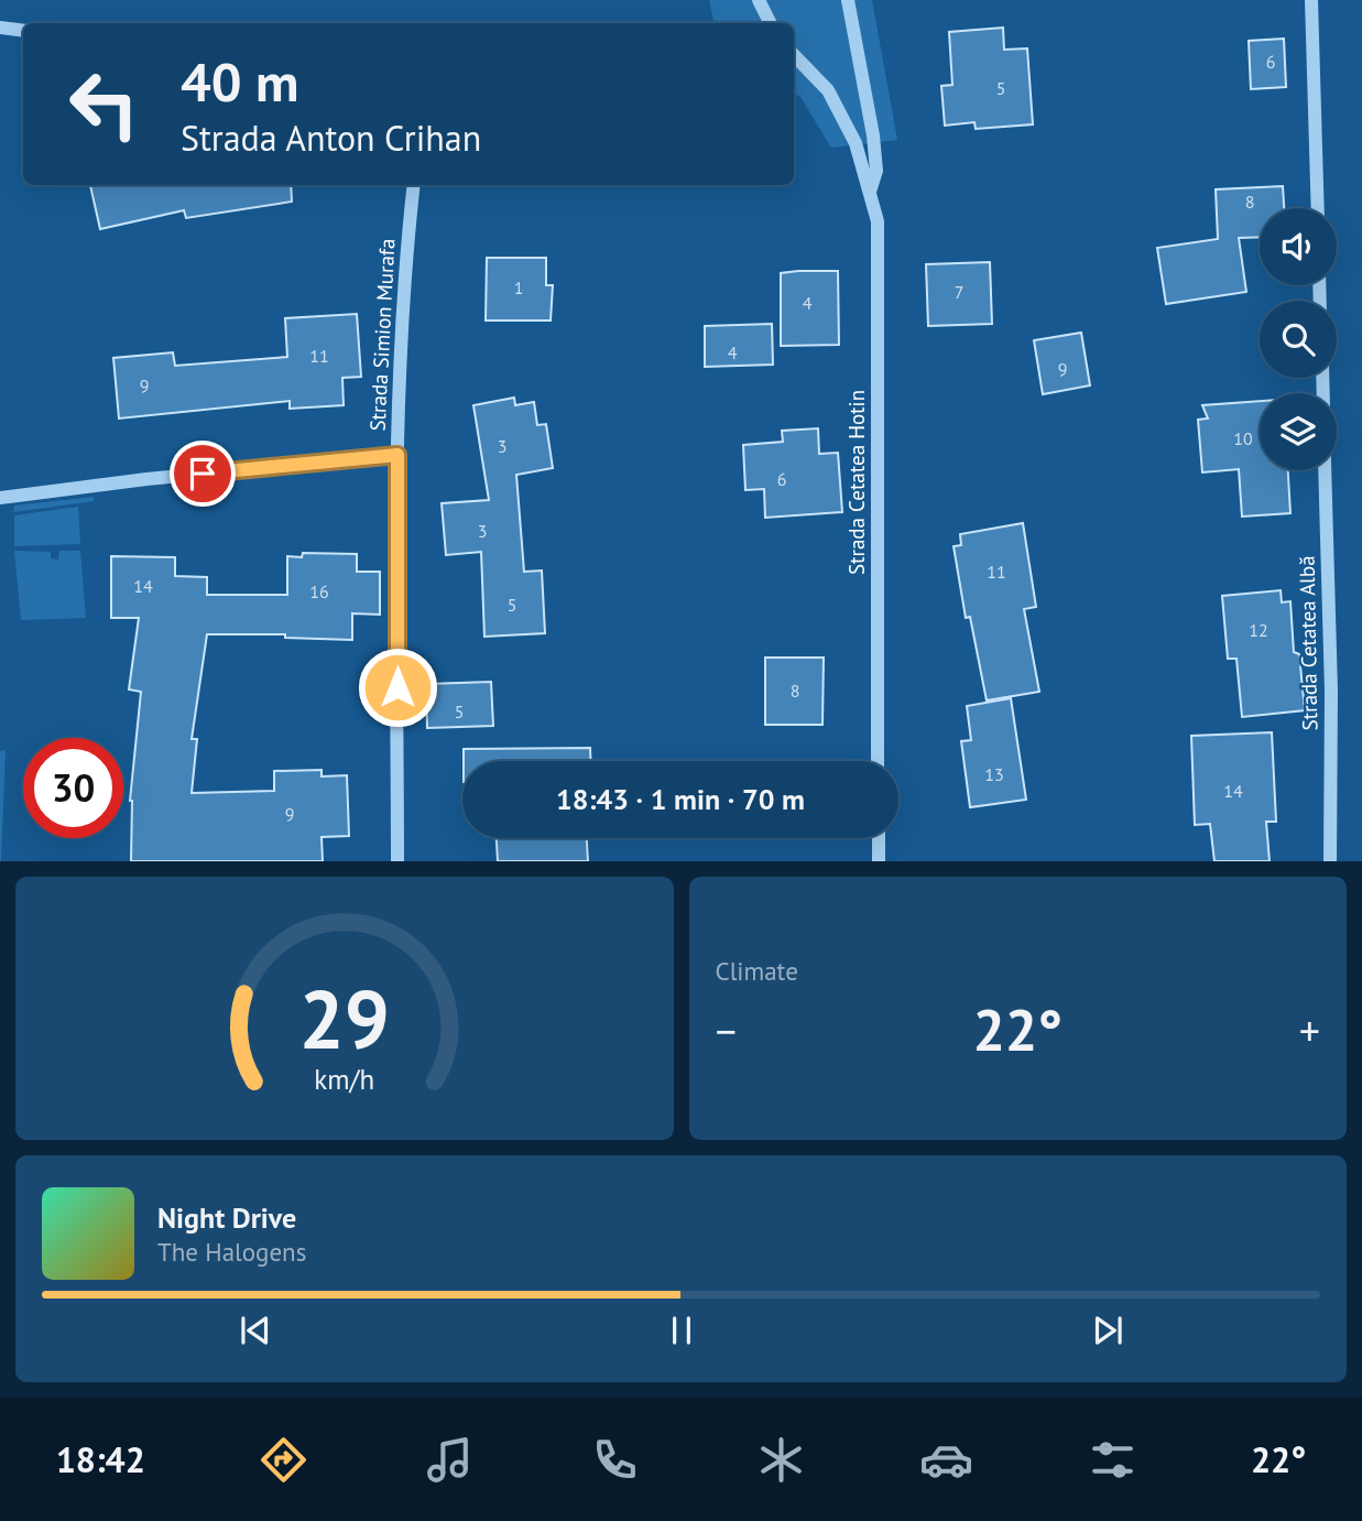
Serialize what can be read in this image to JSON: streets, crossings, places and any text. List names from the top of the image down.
{
  "streets": {
    "street": ["Strada Simion Murafa", "Strada Cetatea Hotin", "Strada Cetatea Albă"]
  },
  "house_numbers": [
    "6",
    "5",
    "8",
    "1",
    "7",
    "4",
    "4",
    "11",
    "9",
    "9",
    "10",
    "3",
    "6",
    "3",
    "11",
    "14",
    "16",
    "5",
    "12",
    "8",
    "5",
    "13",
    "14",
    "9"
  ],
  "page": {
    "turn": ["40 m", "Strada Anton Crihan"],
    "limit": "30",
    "trip": "18:43 · 1 min · 70 m",
    "tile": "Climate",
    "heat": ["−", "22°", "+"],
    "song": ["Night Drive", "The Halogens"],
    "tabs": ["18:42", "22°"],
    "gauge": ["29", "km/h"]
  }
}
